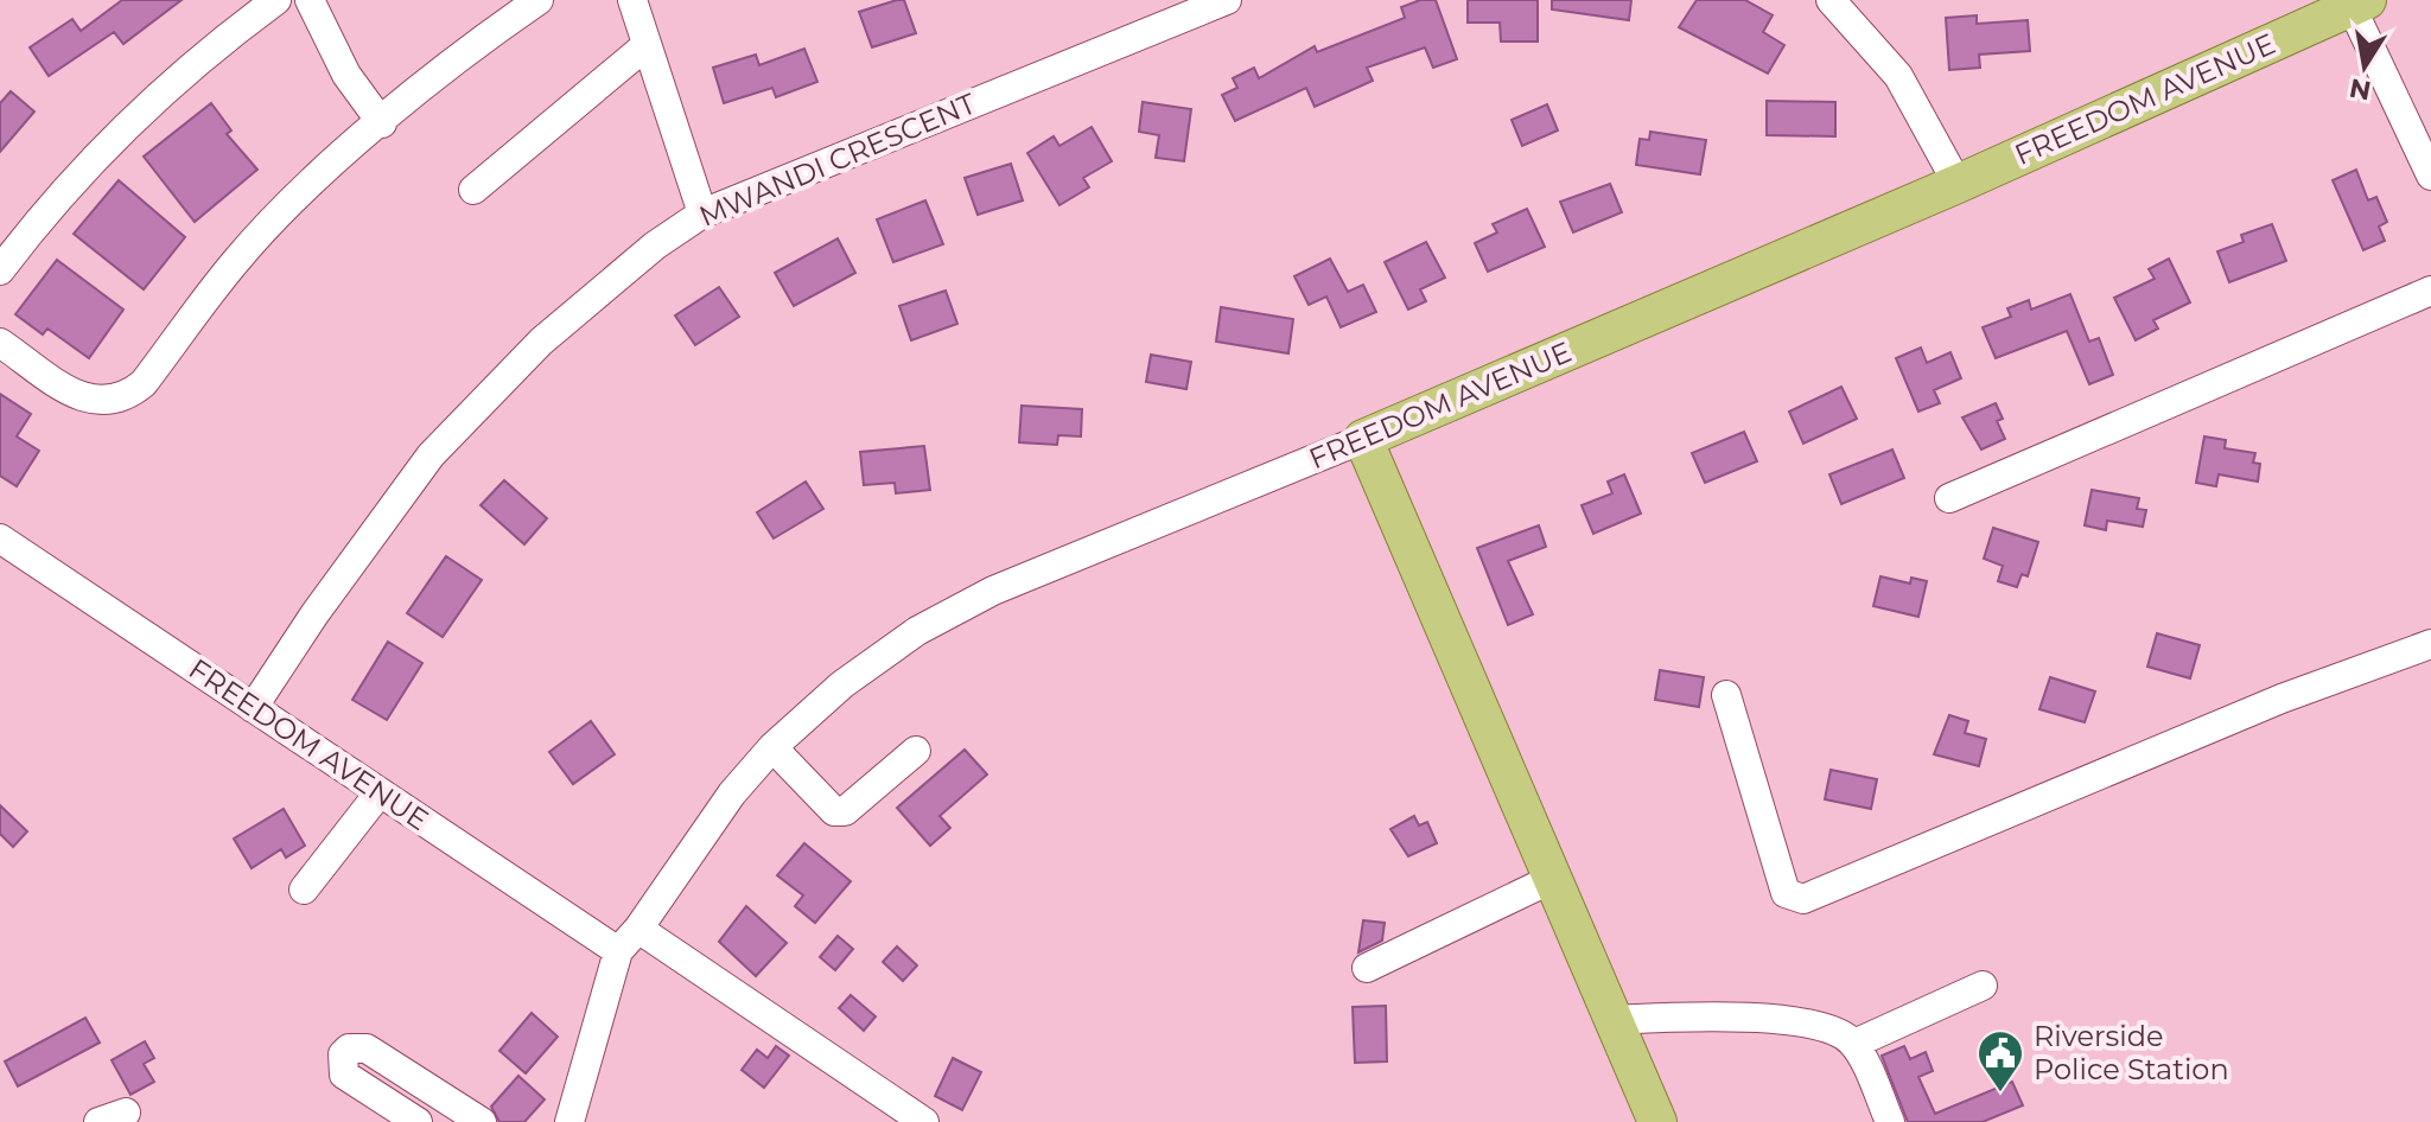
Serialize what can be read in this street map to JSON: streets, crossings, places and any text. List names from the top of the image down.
{
  "streets": {
    "main road": ["FREEDOM AVENUE"],
    "street": ["MWANDI CRESCENT"]
  },
  "crossings": [
    ["FREEDOM AVENUE", "MWANDI CRESCENT"]
  ],
  "places": {
    "public building": ["Riverside Police Station"]
  },
  "north": "bottom"
}
